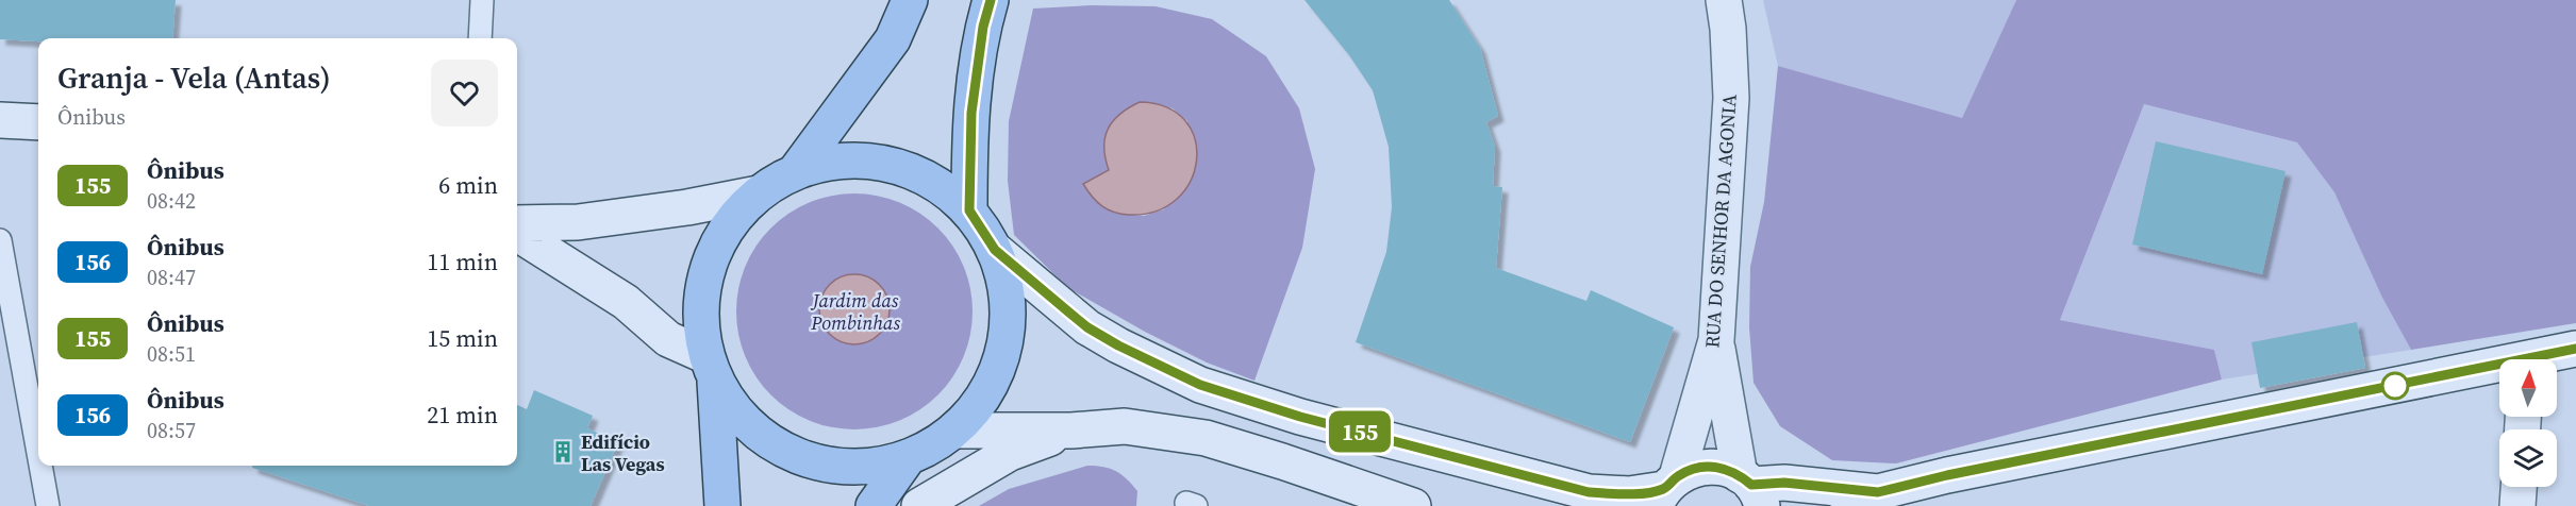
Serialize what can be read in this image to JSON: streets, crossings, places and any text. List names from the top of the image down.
{
  "streets": {
    "street": ["RUA DO SENHOR DA AGONIA"]
  },
  "parks": ["Jardim das Pombinhas"],
  "places": {
    "building": ["Edifício Las Vegas"]
  },
  "lines": ["bus line 155"],
  "north": "top",
  "page": {
    "on_map": "155",
    "heading": ["Granja - Vela (Antas)", "Ônibus"],
    "list": [
      {
        "mark": "155",
        "name": "Ônibus",
        "note": "08:42",
        "value": "6 min"
      },
      {
        "mark": "156",
        "name": "Ônibus",
        "note": "08:47",
        "value": "11 min"
      },
      {
        "mark": "155",
        "name": "Ônibus",
        "note": "08:51",
        "value": "15 min"
      },
      {
        "mark": "156",
        "name": "Ônibus",
        "note": "08:57",
        "value": "21 min"
      }
    ]
  }
}
